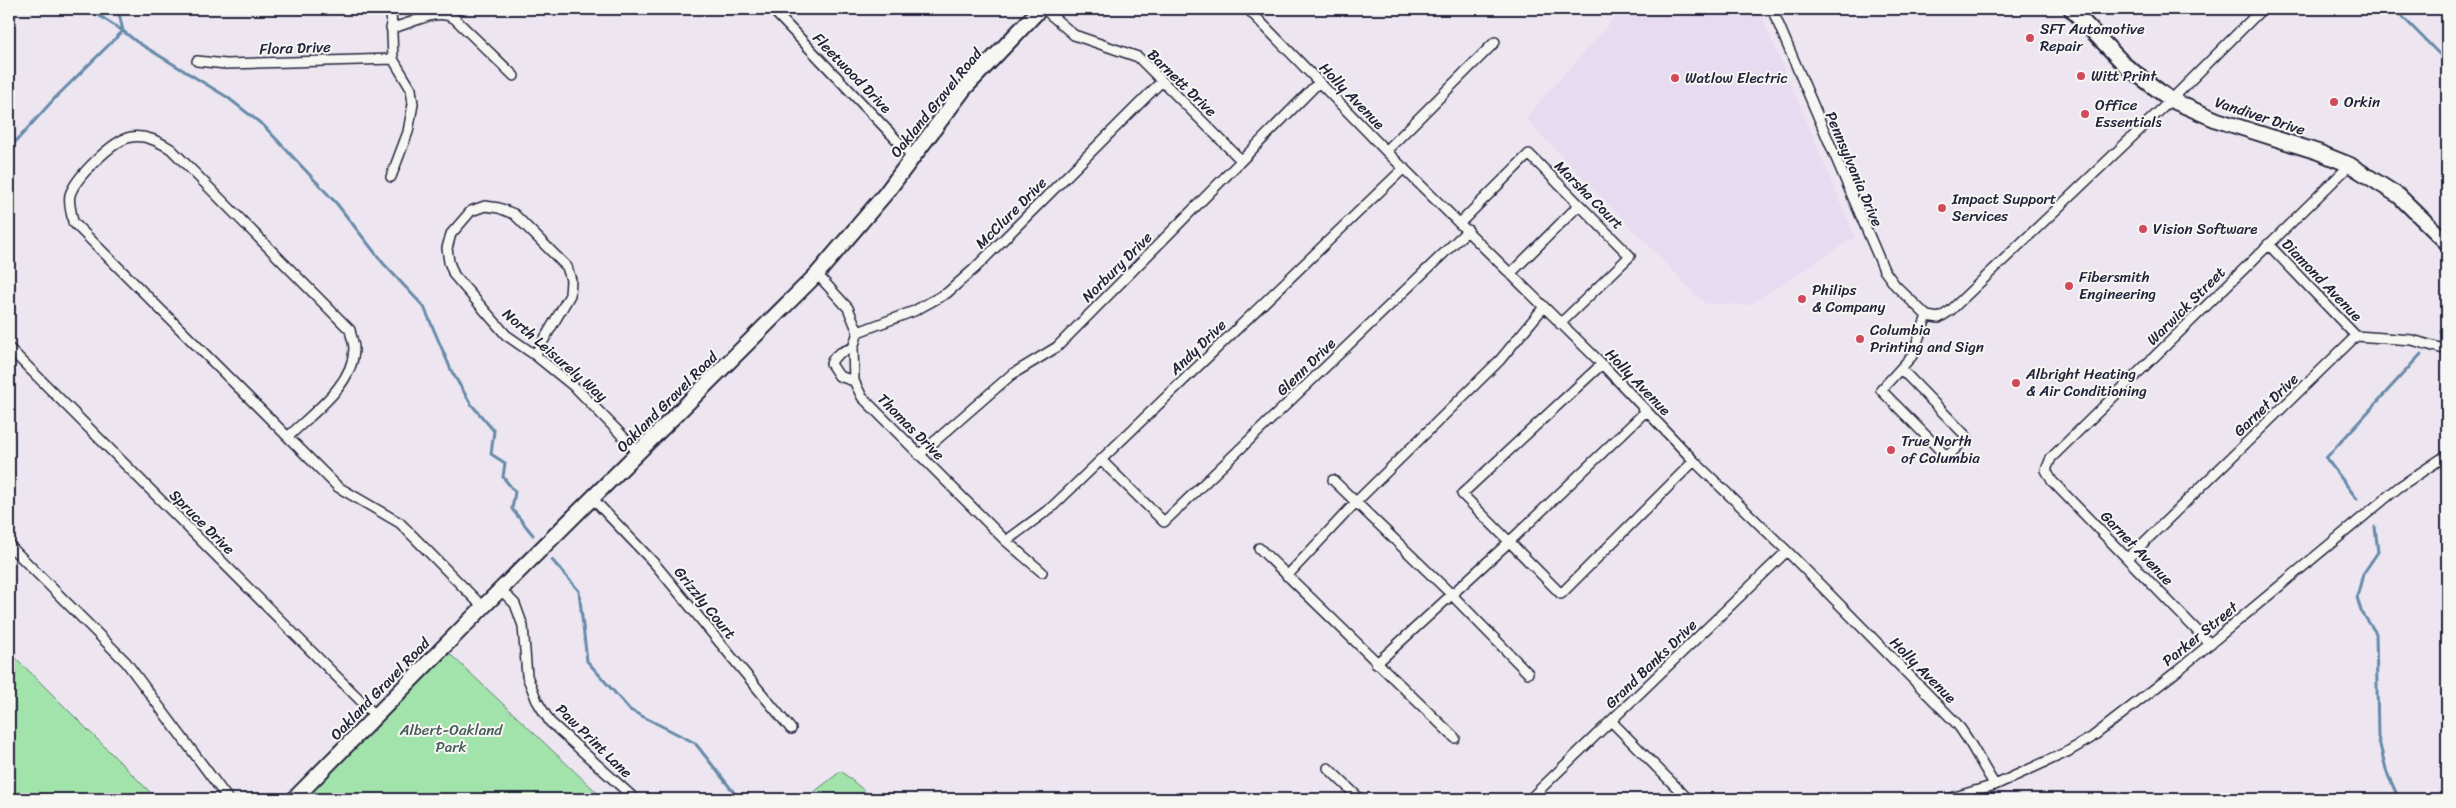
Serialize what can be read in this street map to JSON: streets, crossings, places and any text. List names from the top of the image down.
{
  "streets": {
    "street": [
      "Flora Drive",
      "Fleetwood Drive",
      "Barnett Drive",
      "Holly Avenue",
      "Oakland Gravel Road",
      "Vandiver Drive",
      "Pennsylvania Drive",
      "Marsha Court",
      "McClure Drive",
      "Norbury Drive",
      "Diamond Avenue",
      "Warwick Street",
      "Andy Drive",
      "North Leisurely Way",
      "Glenn Drive",
      "Garnet Drive",
      "Thomas Drive",
      "Spruce Drive",
      "Garnet Avenue",
      "Grizzly Court",
      "Parker Street",
      "Grand Banks Drive",
      "Paw Print Lane"
    ]
  },
  "crossings": [
    ["Fleetwood Drive", "Oakland Gravel Road"],
    ["Barnett Drive", "McClure Drive"],
    ["Barnett Drive", "Norbury Drive"],
    ["Holly Avenue", "Marsha Court"],
    ["Holly Avenue", "Norbury Drive"],
    ["Holly Avenue", "Andy Drive"],
    ["Holly Avenue", "Glenn Drive"],
    ["Holly Avenue", "Parker Street"],
    ["Holly Avenue", "Grand Banks Drive"],
    ["Oakland Gravel Road", "North Leisurely Way"],
    ["Oakland Gravel Road", "Spruce Drive"],
    ["Oakland Gravel Road", "Grizzly Court"],
    ["Oakland Gravel Road", "Paw Print Lane"],
    ["Vandiver Drive", "Warwick Street"],
    ["Norbury Drive", "Thomas Drive"],
    ["Diamond Avenue", "Warwick Street"],
    ["Diamond Avenue", "Garnet Drive"],
    ["Warwick Street", "Garnet Avenue"],
    ["Andy Drive", "Glenn Drive"],
    ["Andy Drive", "Thomas Drive"],
    ["Garnet Drive", "Garnet Avenue"],
    ["Garnet Avenue", "Parker Street"]
  ],
  "parks": ["Albert-Oakland Park"],
  "places": [
    "SFT Automotive Repair",
    "Witt Print",
    "Watlow Electric",
    "Orkin",
    "Office Essentials",
    "Impact Support Services",
    "Vision Software",
    "Fibersmith Engineering",
    "Philips & Company",
    "Columbia Printing and Sign",
    "Albright Heating & Air Conditioning",
    "True North of Columbia"
  ]
}
